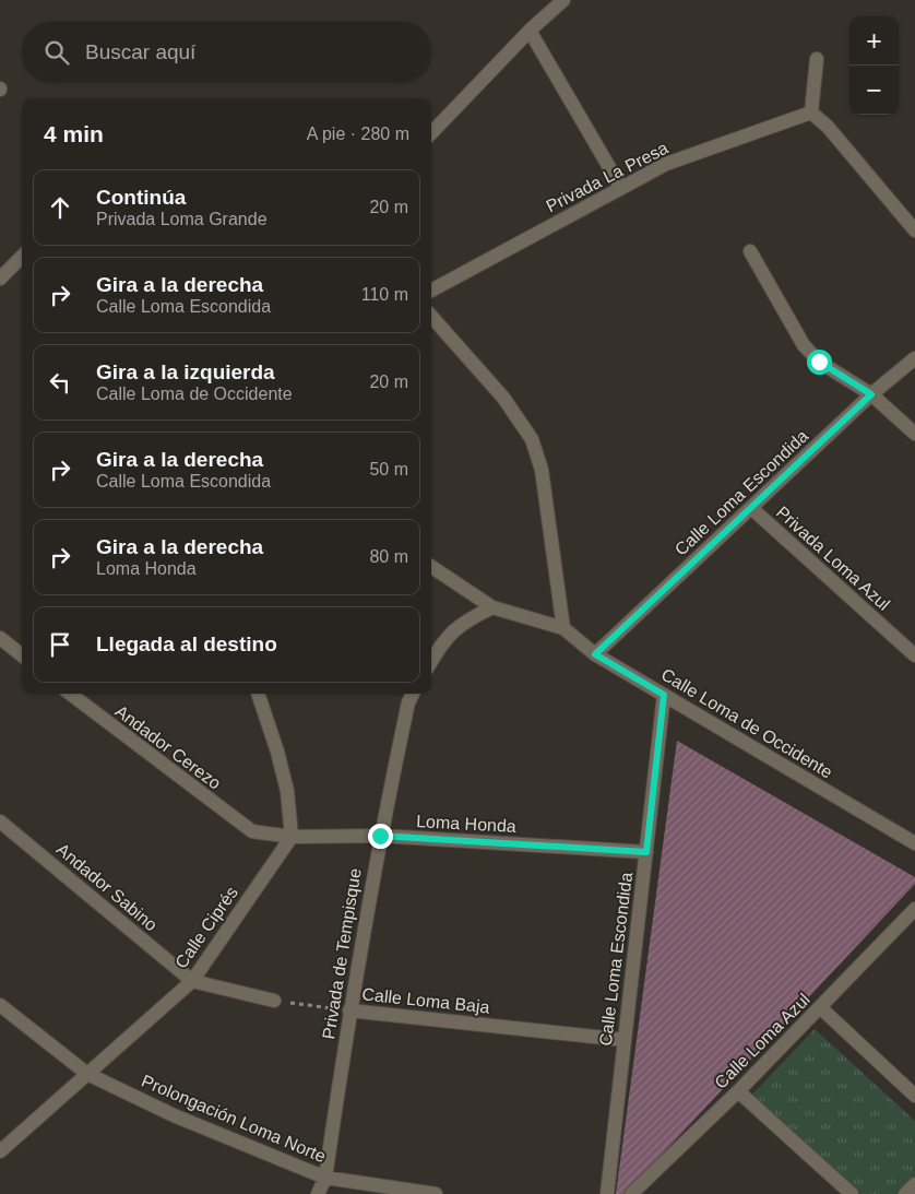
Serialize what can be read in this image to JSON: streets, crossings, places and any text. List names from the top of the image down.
{
  "streets": {
    "street": [
      "Privada La Presa",
      "Calle Loma Escondida",
      "Privada Loma Azul",
      "Calle Loma de Occidente",
      "Andador Cerezo",
      "Loma Honda",
      "Andador Sabino",
      "Calle Ciprés",
      "Privada de Tempisque",
      "Calle Loma Baja",
      "Calle Loma Azul",
      "Prolongación Loma Norte"
    ]
  },
  "crossings": [
    ["Calle Loma Escondida", "Privada Loma Azul"],
    ["Calle Loma Escondida", "Calle Loma de Occidente"],
    ["Calle Loma Escondida", "Loma Honda"],
    ["Calle Loma Escondida", "Calle Loma Baja"],
    ["Andador Cerezo", "Loma Honda"],
    ["Loma Honda", "Calle Ciprés"],
    ["Loma Honda", "Privada de Tempisque"],
    ["Andador Sabino", "Calle Ciprés"],
    ["Calle Ciprés", "Prolongación Loma Norte"],
    ["Privada de Tempisque", "Calle Loma Baja"],
    ["Privada de Tempisque", "Prolongación Loma Norte"]
  ],
  "page": {
    "map_buttons": ["+", "−"],
    "search": "Buscar aquí",
    "heading": ["4 min", "A pie · 280 m"],
    "list": [
      ["Continúa", "Privada Loma Grande", "20 m"],
      ["Gira a la derecha", "Calle Loma Escondida", "110 m"],
      ["Gira a la izquierda", "Calle Loma de Occidente", "20 m"],
      ["Gira a la derecha", "Calle Loma Escondida", "50 m"],
      ["Gira a la derecha", "Loma Honda", "80 m"],
      "Llegada al destino"
    ]
  }
}
